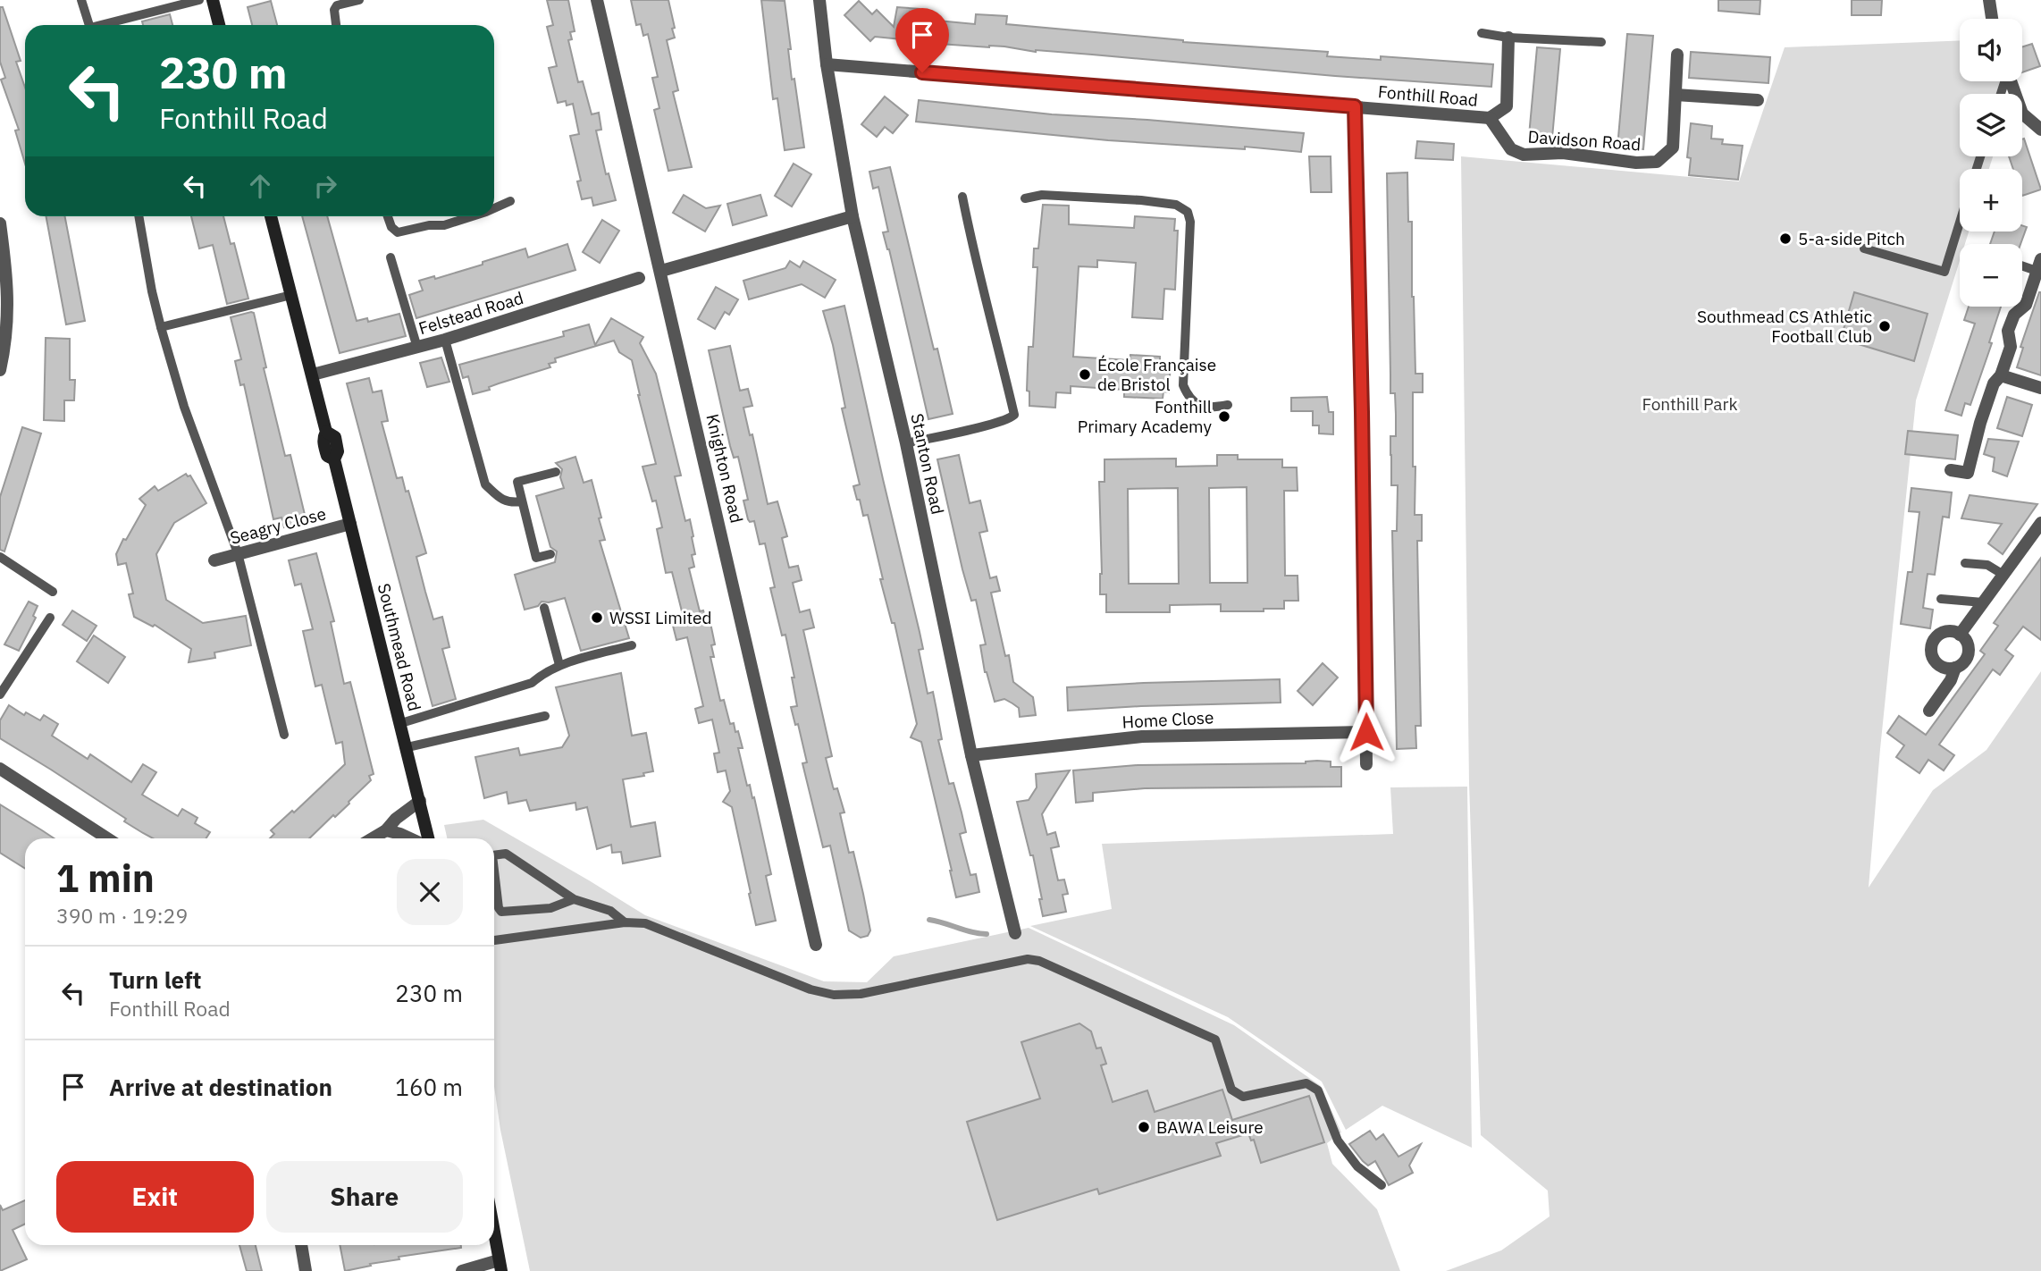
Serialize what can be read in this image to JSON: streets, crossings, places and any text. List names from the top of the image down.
{
  "streets": {
    "main road": ["Southmead Road"],
    "street": [
      "Fonthill Road",
      "Davidson Road",
      "Felstead Road",
      "Stanton Road",
      "Knighton Road",
      "Seagry Close",
      "Home Close"
    ]
  },
  "crossings": [
    ["Fonthill Road", "Davidson Road"],
    ["Fonthill Road", "Stanton Road"],
    ["Felstead Road", "Southmead Road"],
    ["Stanton Road", "Home Close"],
    ["Seagry Close", "Southmead Road"]
  ],
  "parks": ["Fonthill Park"],
  "places": [
    "5-a-side Pitch",
    "Southmead CS Athletic Football Club",
    "École Française de Bristol",
    "Fonthill Primary Academy",
    "WSSI Limited",
    "BAWA Leisure"
  ],
  "page": {
    "map_buttons": ["+", "−"],
    "turn": ["230 m", "Fonthill Road"],
    "heading": ["1 min", "390 m · 19:29"],
    "list": [
      {
        "name": "Turn left",
        "note": "Fonthill Road",
        "value": "230 m"
      },
      {
        "name": "Arrive at destination",
        "value": "160 m"
      }
    ],
    "buttons": ["Exit", "Share"]
  }
}
